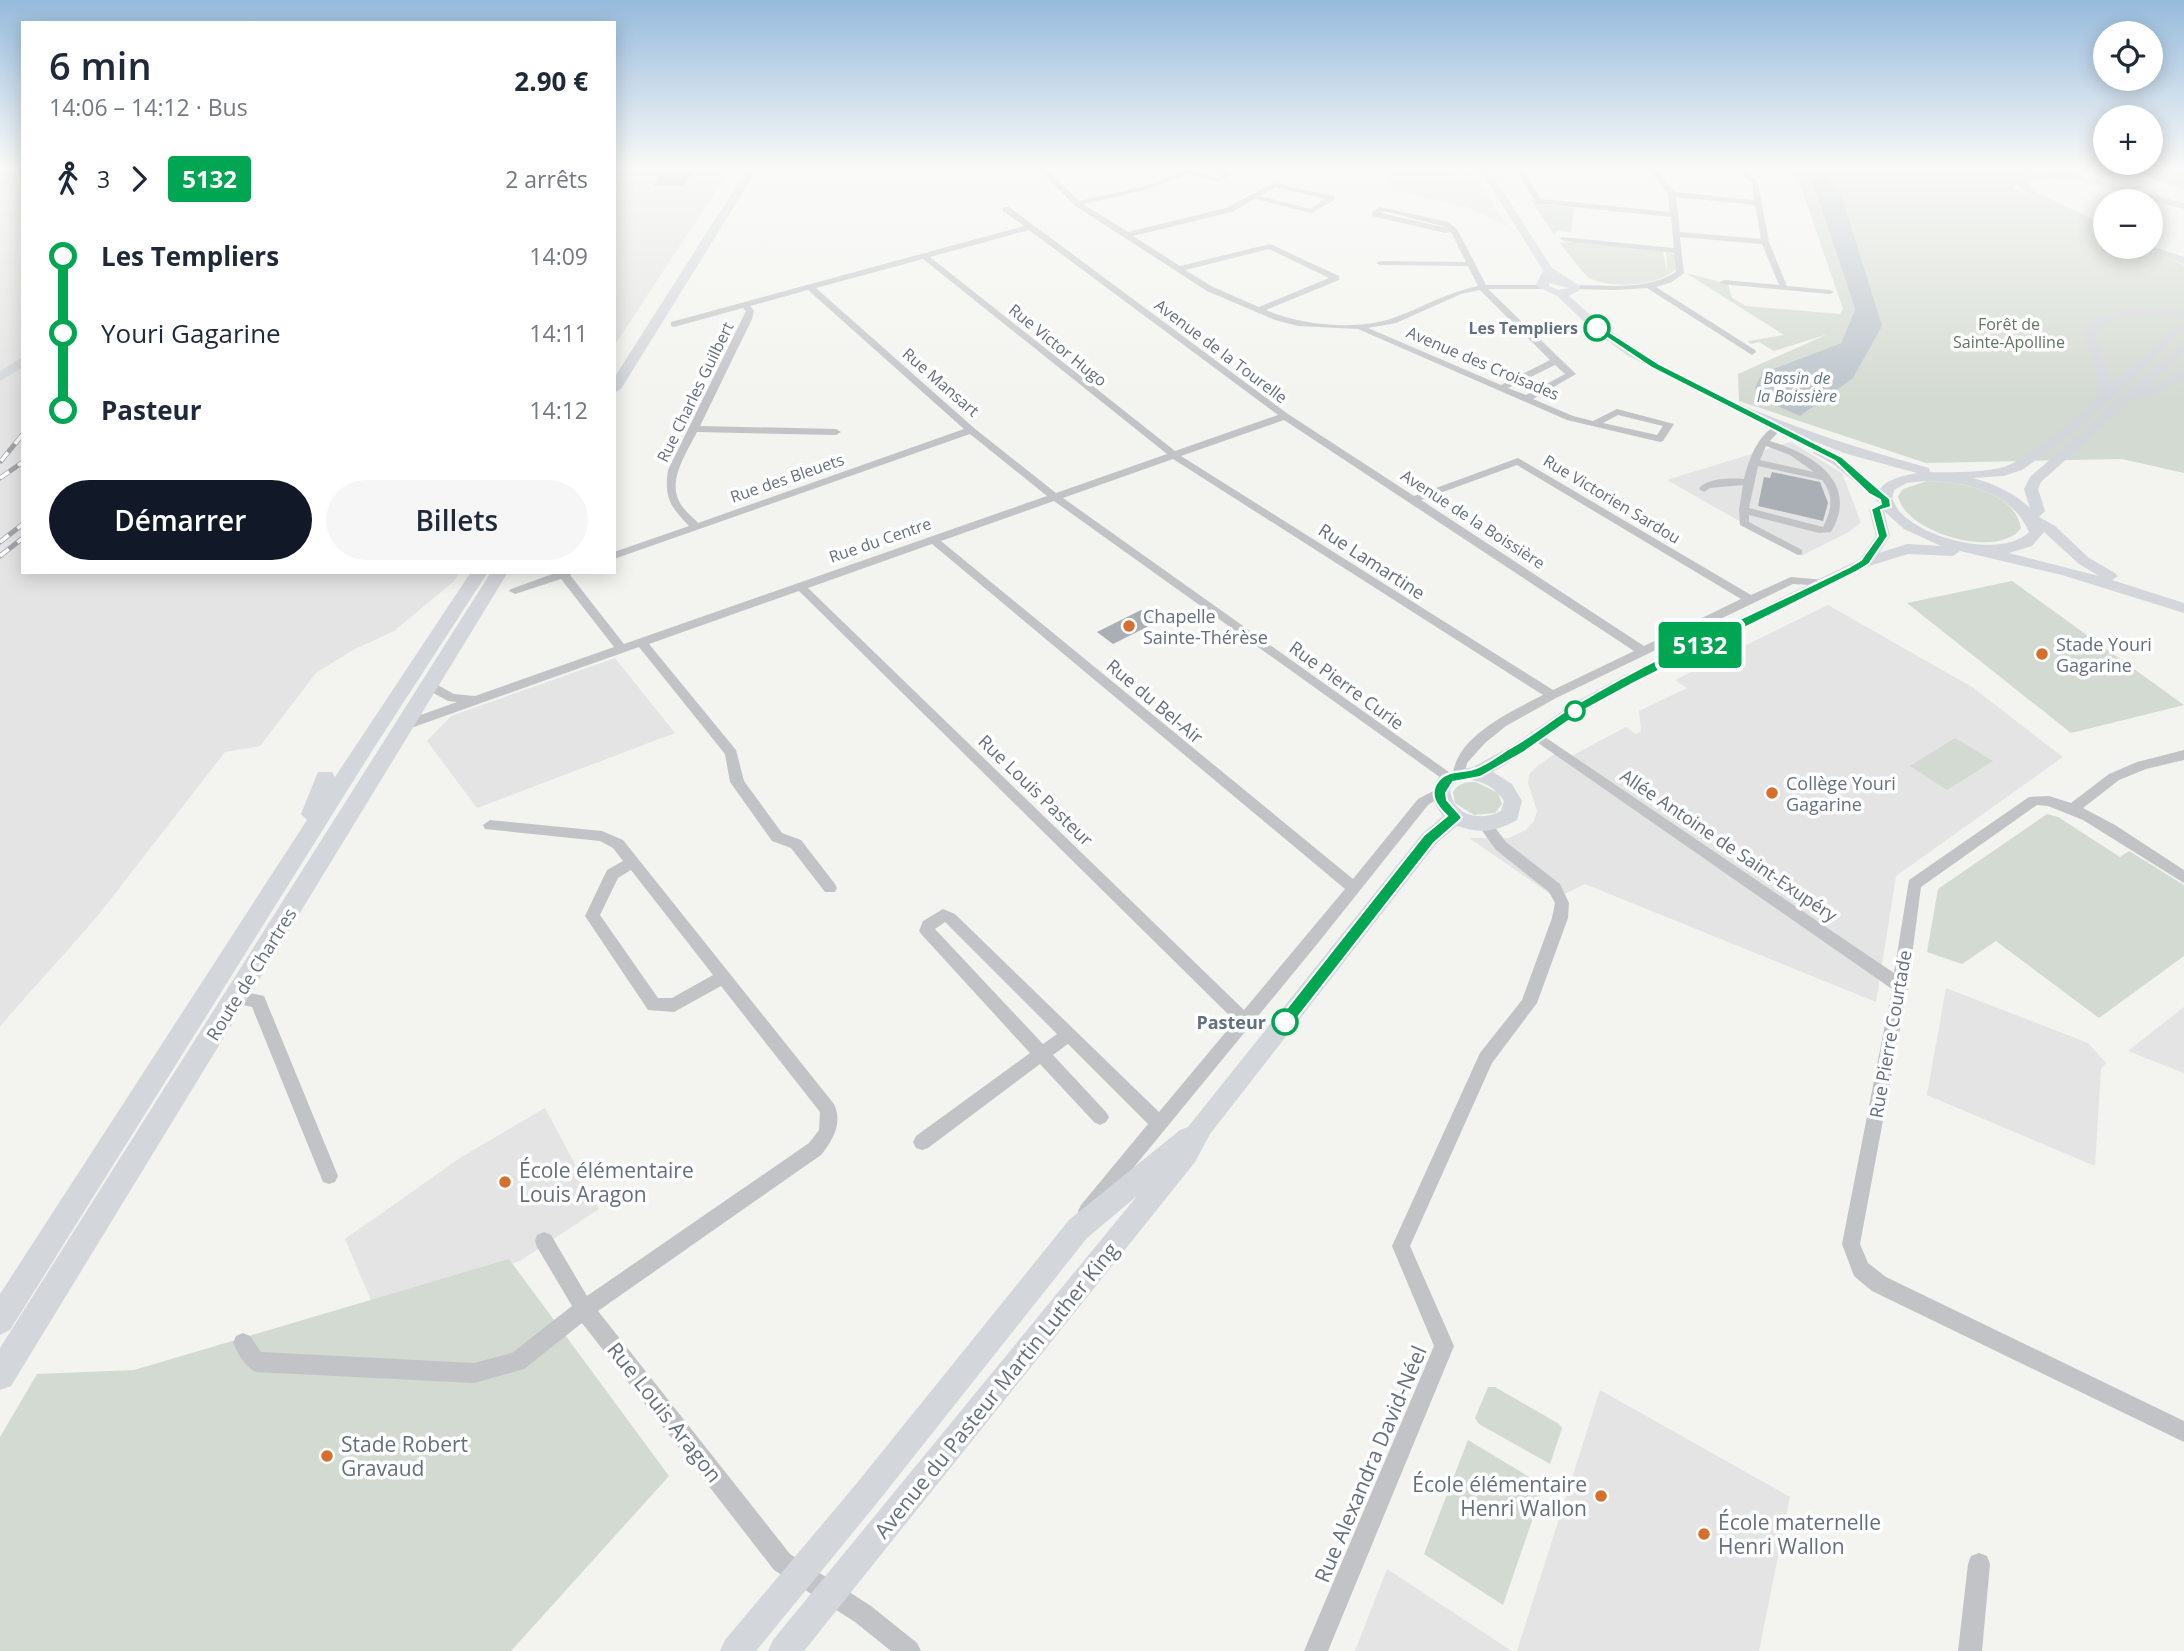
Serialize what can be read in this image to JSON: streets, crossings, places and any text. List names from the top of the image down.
{
  "streets": {
    "main road": ["Route de Chartres"],
    "street": [
      "Rue Victor Hugo",
      "Avenue de la Tourelle",
      "Avenue des Croisades",
      "Rue Mansart",
      "Rue Charles Guilbert",
      "Rue des Bleuets",
      "Rue Victorien Sardou",
      "Avenue de la Boissière",
      "Rue du Centre",
      "Rue Lamartine",
      "Rue Pierre Curie",
      "Rue du Bel-Air",
      "Rue Louis Pasteur",
      "Allée Antoine de Saint-Exupéry",
      "Rue Pierre Courtade",
      "Avenue du Pasteur Martin Luther King",
      "Rue Louis Aragon",
      "Rue Alexandra David-Néel"
    ]
  },
  "crossings": [
    ["Rue Victor Hugo", "Rue du Centre"],
    ["Rue Victor Hugo", "Rue Lamartine"],
    ["Avenue de la Tourelle", "Avenue de la Boissière"],
    ["Avenue de la Tourelle", "Rue du Centre"],
    ["Rue Mansart", "Rue des Bleuets"],
    ["Rue Mansart", "Rue du Centre"],
    ["Rue Mansart", "Rue Pierre Curie"],
    ["Rue Charles Guilbert", "Rue des Bleuets"],
    ["Rue Victorien Sardou", "Avenue de la Boissière"],
    ["Rue Victorien Sardou", "Avenue du Pasteur Martin Luther King"],
    ["Avenue de la Boissière", "Rue du Centre"],
    ["Avenue de la Boissière", "Avenue du Pasteur Martin Luther King"],
    ["Rue du Centre", "Rue Lamartine"],
    ["Rue du Centre", "Rue Pierre Curie"],
    ["Rue du Centre", "Rue du Bel-Air"],
    ["Rue du Centre", "Rue Louis Pasteur"],
    ["Rue du Centre", "Route de Chartres"],
    ["Rue Lamartine", "Avenue du Pasteur Martin Luther King"],
    ["Rue Pierre Curie", "Avenue du Pasteur Martin Luther King"],
    ["Rue Pierre Curie", "Rue Alexandra David-Néel"],
    ["Rue du Bel-Air", "Avenue du Pasteur Martin Luther King"],
    ["Rue Louis Pasteur", "Avenue du Pasteur Martin Luther King"],
    ["Allée Antoine de Saint-Exupéry", "Rue Pierre Courtade"],
    ["Allée Antoine de Saint-Exupéry", "Avenue du Pasteur Martin Luther King"],
    ["Avenue du Pasteur Martin Luther King", "Rue Louis Aragon"],
    ["Avenue du Pasteur Martin Luther King", "Rue Alexandra David-Néel"]
  ],
  "water": ["Bassin de la Boissière"],
  "parks": ["Forêt de Sainte-Apolline"],
  "places": [
    "Les Templiers",
    "Chapelle Sainte-Thérèse",
    "Stade Youri Gagarine",
    "Collège Youri Gagarine",
    "Pasteur",
    "École élémentaire Louis Aragon",
    "Stade Robert Gravaud",
    "École élémentaire Henri Wallon",
    "École maternelle Henri Wallon"
  ],
  "lines": ["bus line 5132"],
  "page": {
    "on_map": "5132",
    "map_buttons": ["+", "−"],
    "heading": ["6 min", "14:06 – 14:12 · Bus", "2.90 €"],
    "legs": ["3", "5132", "2 arrêts"],
    "list": [
      {
        "name": "Les Templiers",
        "value": "14:09"
      },
      {
        "name": "Youri Gagarine",
        "value": "14:11"
      },
      {
        "name": "Pasteur",
        "value": "14:12"
      }
    ],
    "buttons": ["Démarrer", "Billets"]
  }
}
